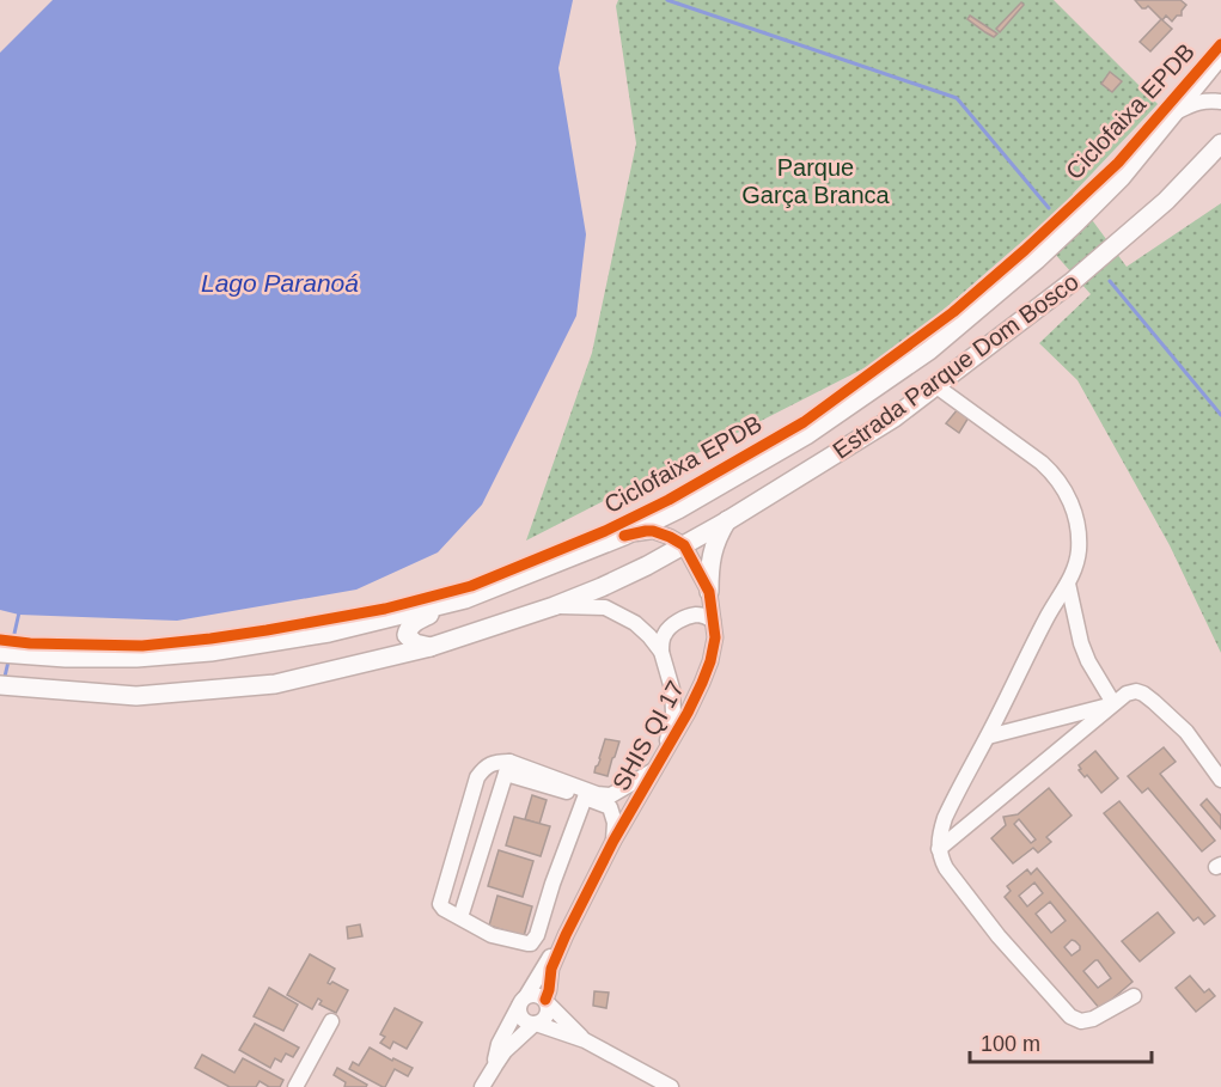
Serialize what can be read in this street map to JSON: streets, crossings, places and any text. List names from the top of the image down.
{
  "streets": {
    "main road": ["Estrada Parque Dom Bosco"],
    "street": ["SHIS QI 17"],
    "cycle path": ["Ciclofaixa EPDB"]
  },
  "crossings": [
    ["Estrada Parque Dom Bosco", "SHIS QI 17"]
  ],
  "water": ["Lago Paranoá"],
  "parks": ["Parque Garça Branca"],
  "scale_bar": "100 m"
}
